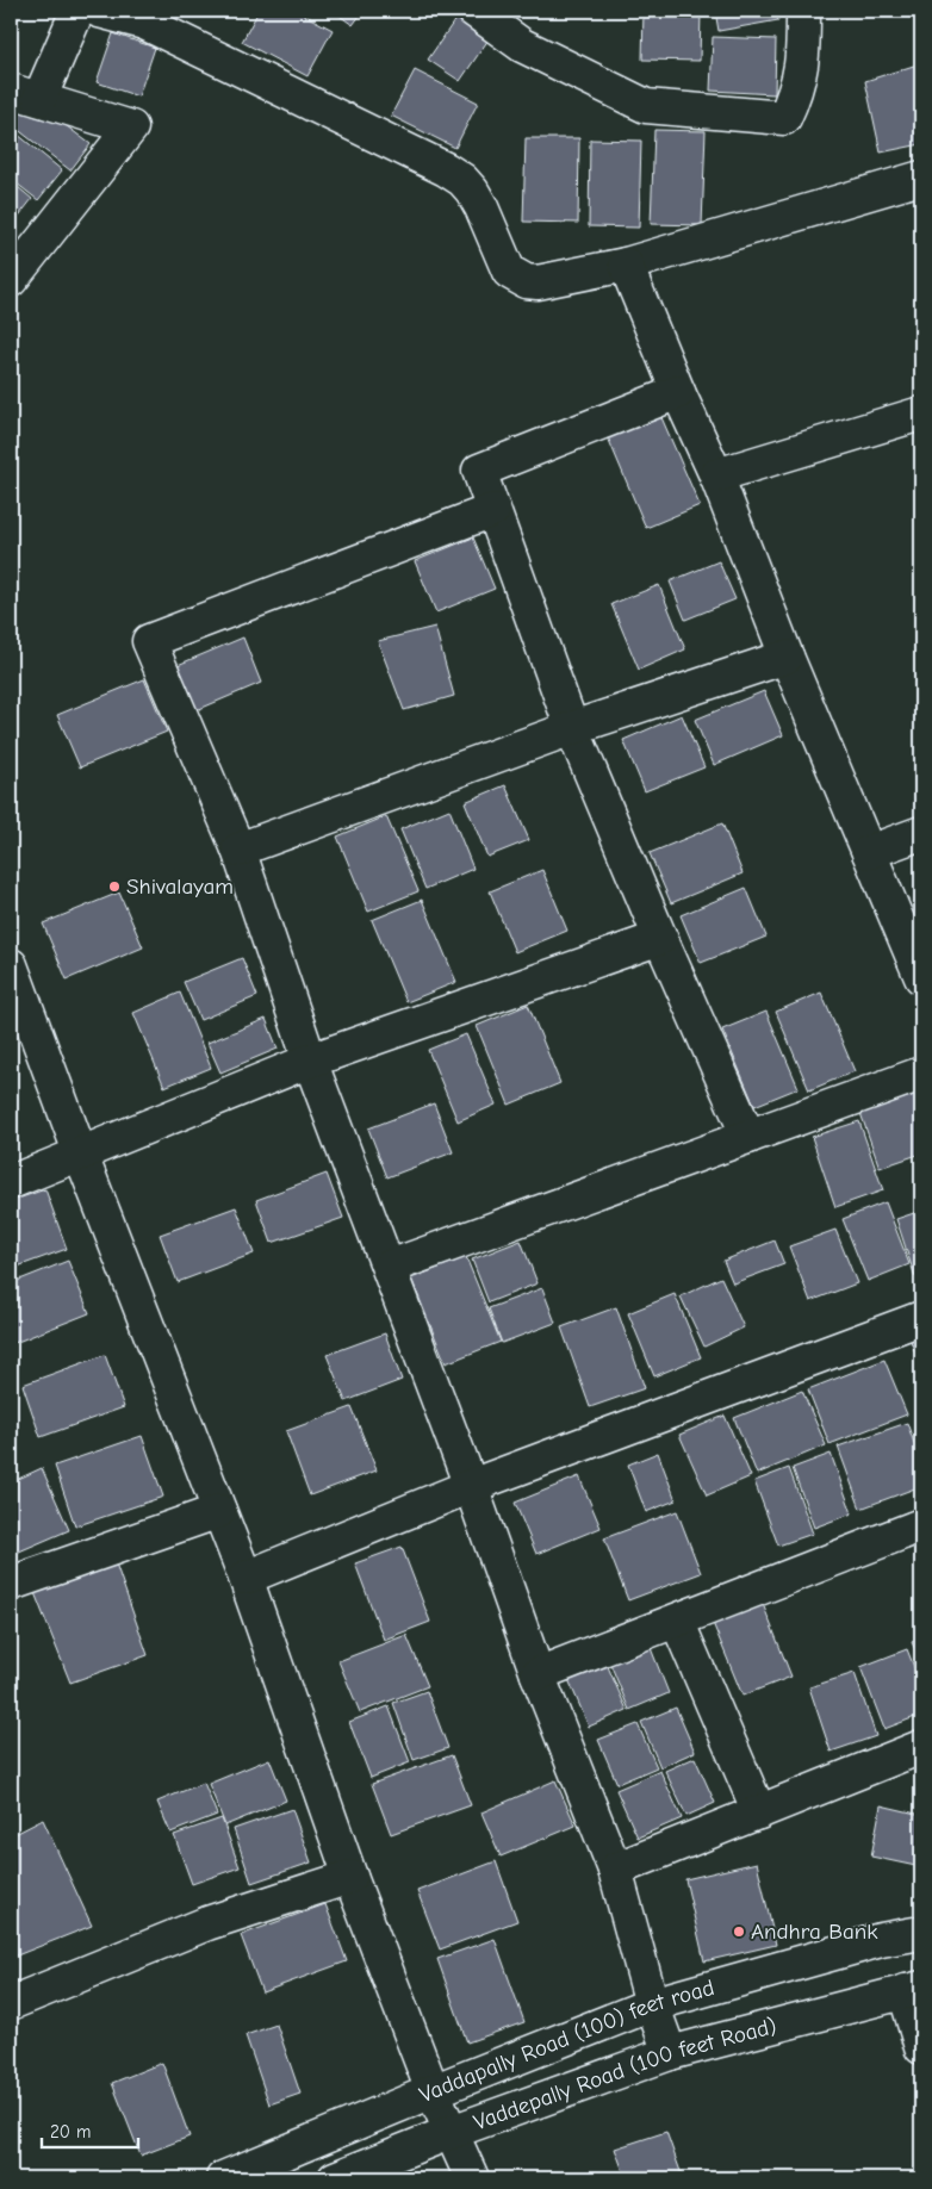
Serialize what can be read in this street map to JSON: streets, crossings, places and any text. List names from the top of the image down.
{
  "streets": {
    "street": ["Vaddapally Road (100) feet road", "Vaddepally Road (100 feet Road)"]
  },
  "places": ["Shivalayam", "Andhra Bank"],
  "scale_bar": "20 m"
}
